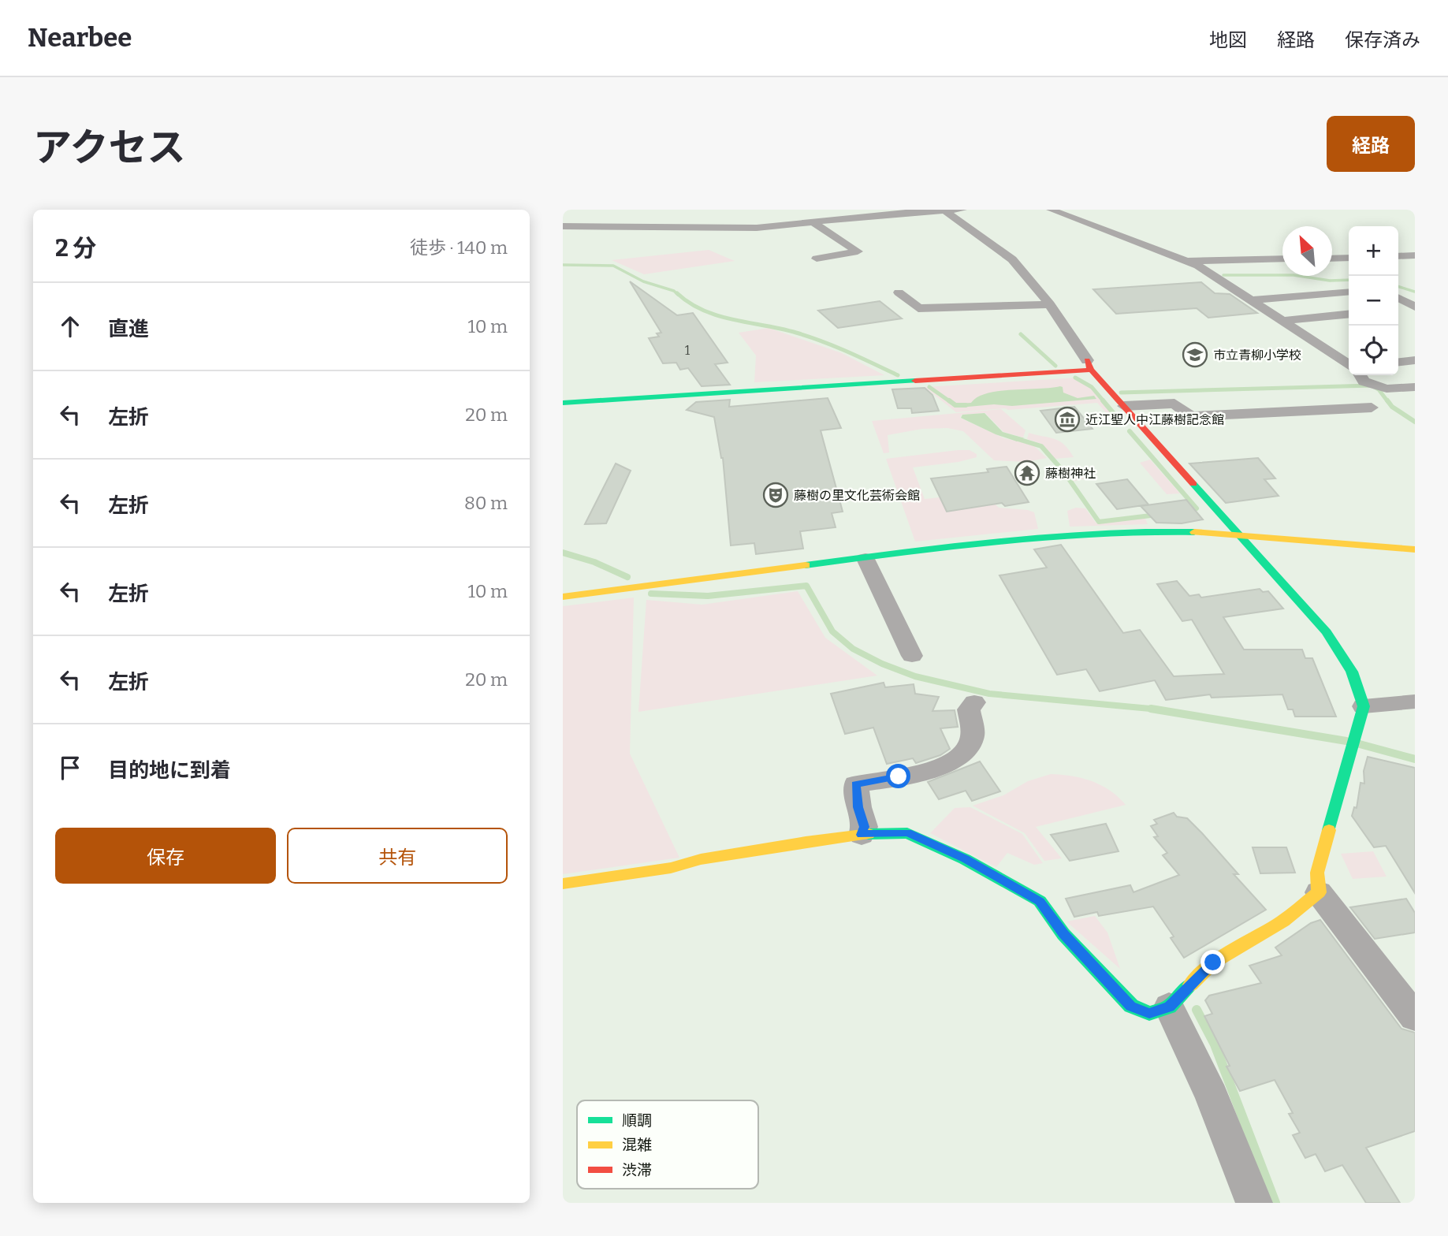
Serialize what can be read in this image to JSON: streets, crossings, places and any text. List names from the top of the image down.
{
  "places": {
    "school or university": ["市立青柳小学校"],
    "museum": ["近江聖人中江藤樹記念館"],
    "temple": ["藤樹神社"],
    "theatre": ["藤樹の里文化芸術会館"]
  },
  "house_numbers": ["1"],
  "legend": ["順調", "混雑", "渋滞"],
  "north": "top left",
  "page": {
    "header": "Nearbee",
    "nav": ["地図", "経路", "保存済み"],
    "title": "アクセス",
    "buttons": [
      "経路",
      ["保存", "共有"]
    ],
    "heading": ["2 分", "徒歩 · 140 m"],
    "map_buttons": ["+", "−"],
    "list": [
      ["直進", "10 m"],
      ["左折", "20 m"],
      ["左折", "80 m"],
      ["左折", "10 m"],
      ["左折", "20 m"],
      "目的地に到着"
    ]
  }
}
